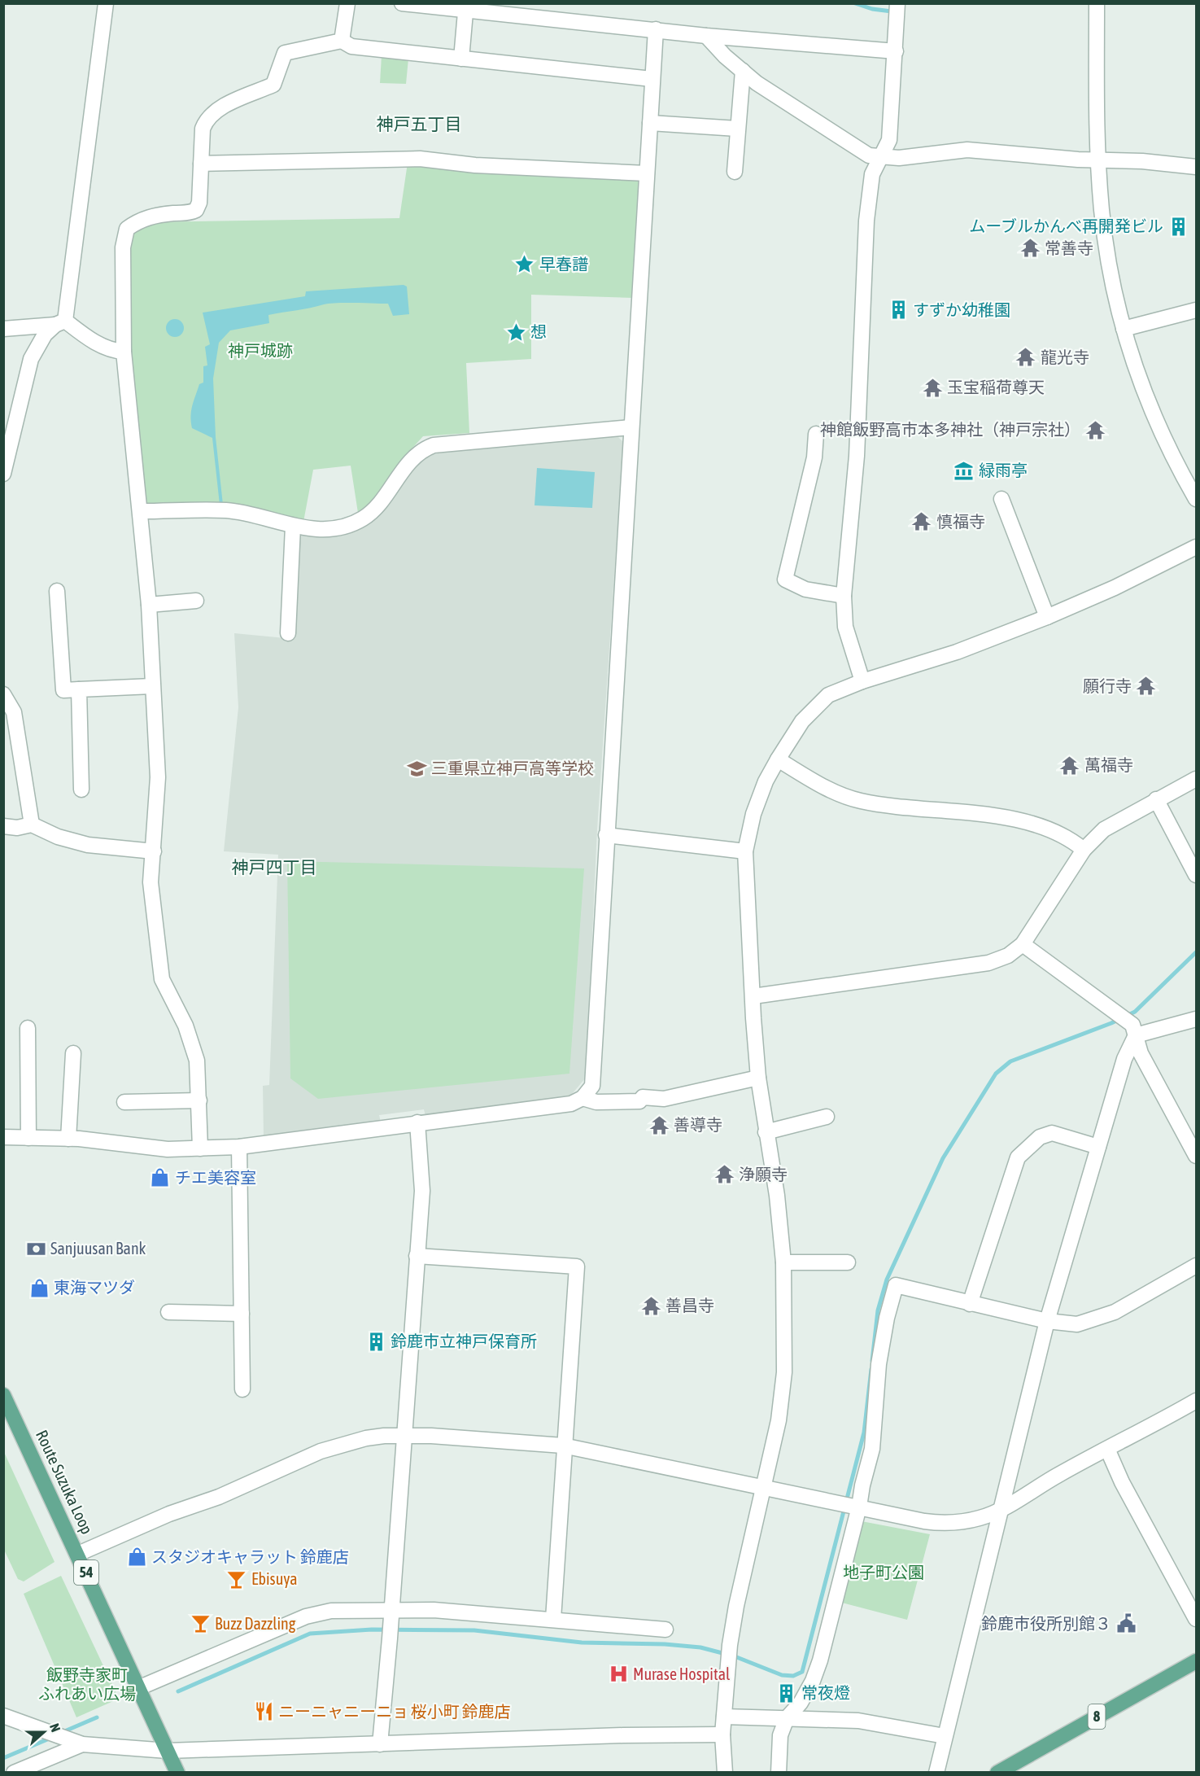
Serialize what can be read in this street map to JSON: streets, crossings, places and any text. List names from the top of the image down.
{
  "streets": {
    "main road": ["Route Suzuka Loop", "54", "8"]
  },
  "districts": ["神戸五丁目", "神戸四丁目"],
  "parks": ["神戸城跡", "地子町公園", "飯野寺家町 ふれあい広場"],
  "places": {
    "building": [
      "ムーブルかんべ再開発ビル",
      "すずか幼稚園",
      "鈴鹿市立神戸保育所",
      "常夜燈"
    ],
    "temple": [
      "常善寺",
      "龍光寺",
      "玉宝稲荷尊天",
      "神館飯野高市本多神社（神戸宗社）",
      "慎福寺",
      "願行寺",
      "萬福寺",
      "善導寺",
      "浄願寺",
      "善昌寺"
    ],
    "place": ["早春譜", "想"],
    "museum": ["緑雨亭"],
    "school or university": ["三重県立神戸高等学校"],
    "shop": ["チエ美容室", "東海マツダ", "スタジオキャラット 鈴鹿店"],
    "bank": ["Sanjuusan Bank"],
    "bar": ["Ebisuya", "Buzz Dazzling"],
    "public building": ["鈴鹿市役所別館３"],
    "hospital": ["Murase Hospital"],
    "restaurant": ["ニーニャニーニョ 桜小町 鈴鹿店"]
  },
  "north": "right"
}
